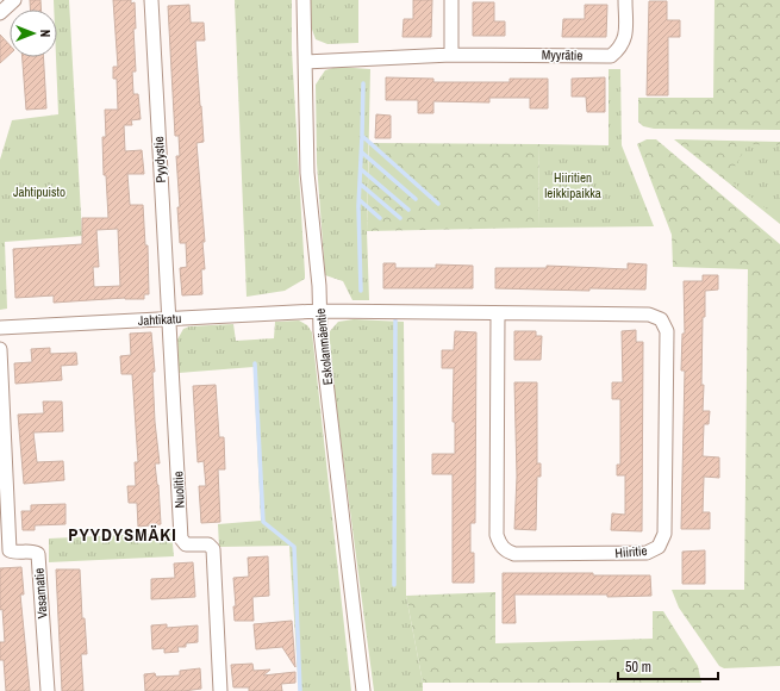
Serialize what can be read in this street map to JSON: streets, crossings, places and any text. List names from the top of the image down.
{
  "streets": {
    "street": [
      "Myyrätie",
      "Pyydystie",
      "Jahtikatu",
      "Eskolanmäentie",
      "Nuolitie",
      "Hiiritie",
      "Vasamatie"
    ]
  },
  "crossings": [
    ["Myyrätie", "Eskolanmäentie"],
    ["Pyydystie", "Jahtikatu"],
    ["Pyydystie", "Nuolitie"],
    ["Jahtikatu", "Eskolanmäentie"],
    ["Jahtikatu", "Nuolitie"],
    ["Jahtikatu", "Hiiritie"],
    ["Eskolanmäentie", "Hiiritie"]
  ],
  "districts": ["PYYDYSMÄKI"],
  "parks": ["Hiiritien leikkipaikka", "Jahtipuisto"],
  "scale_bar": "50 m",
  "north": "right"
}
